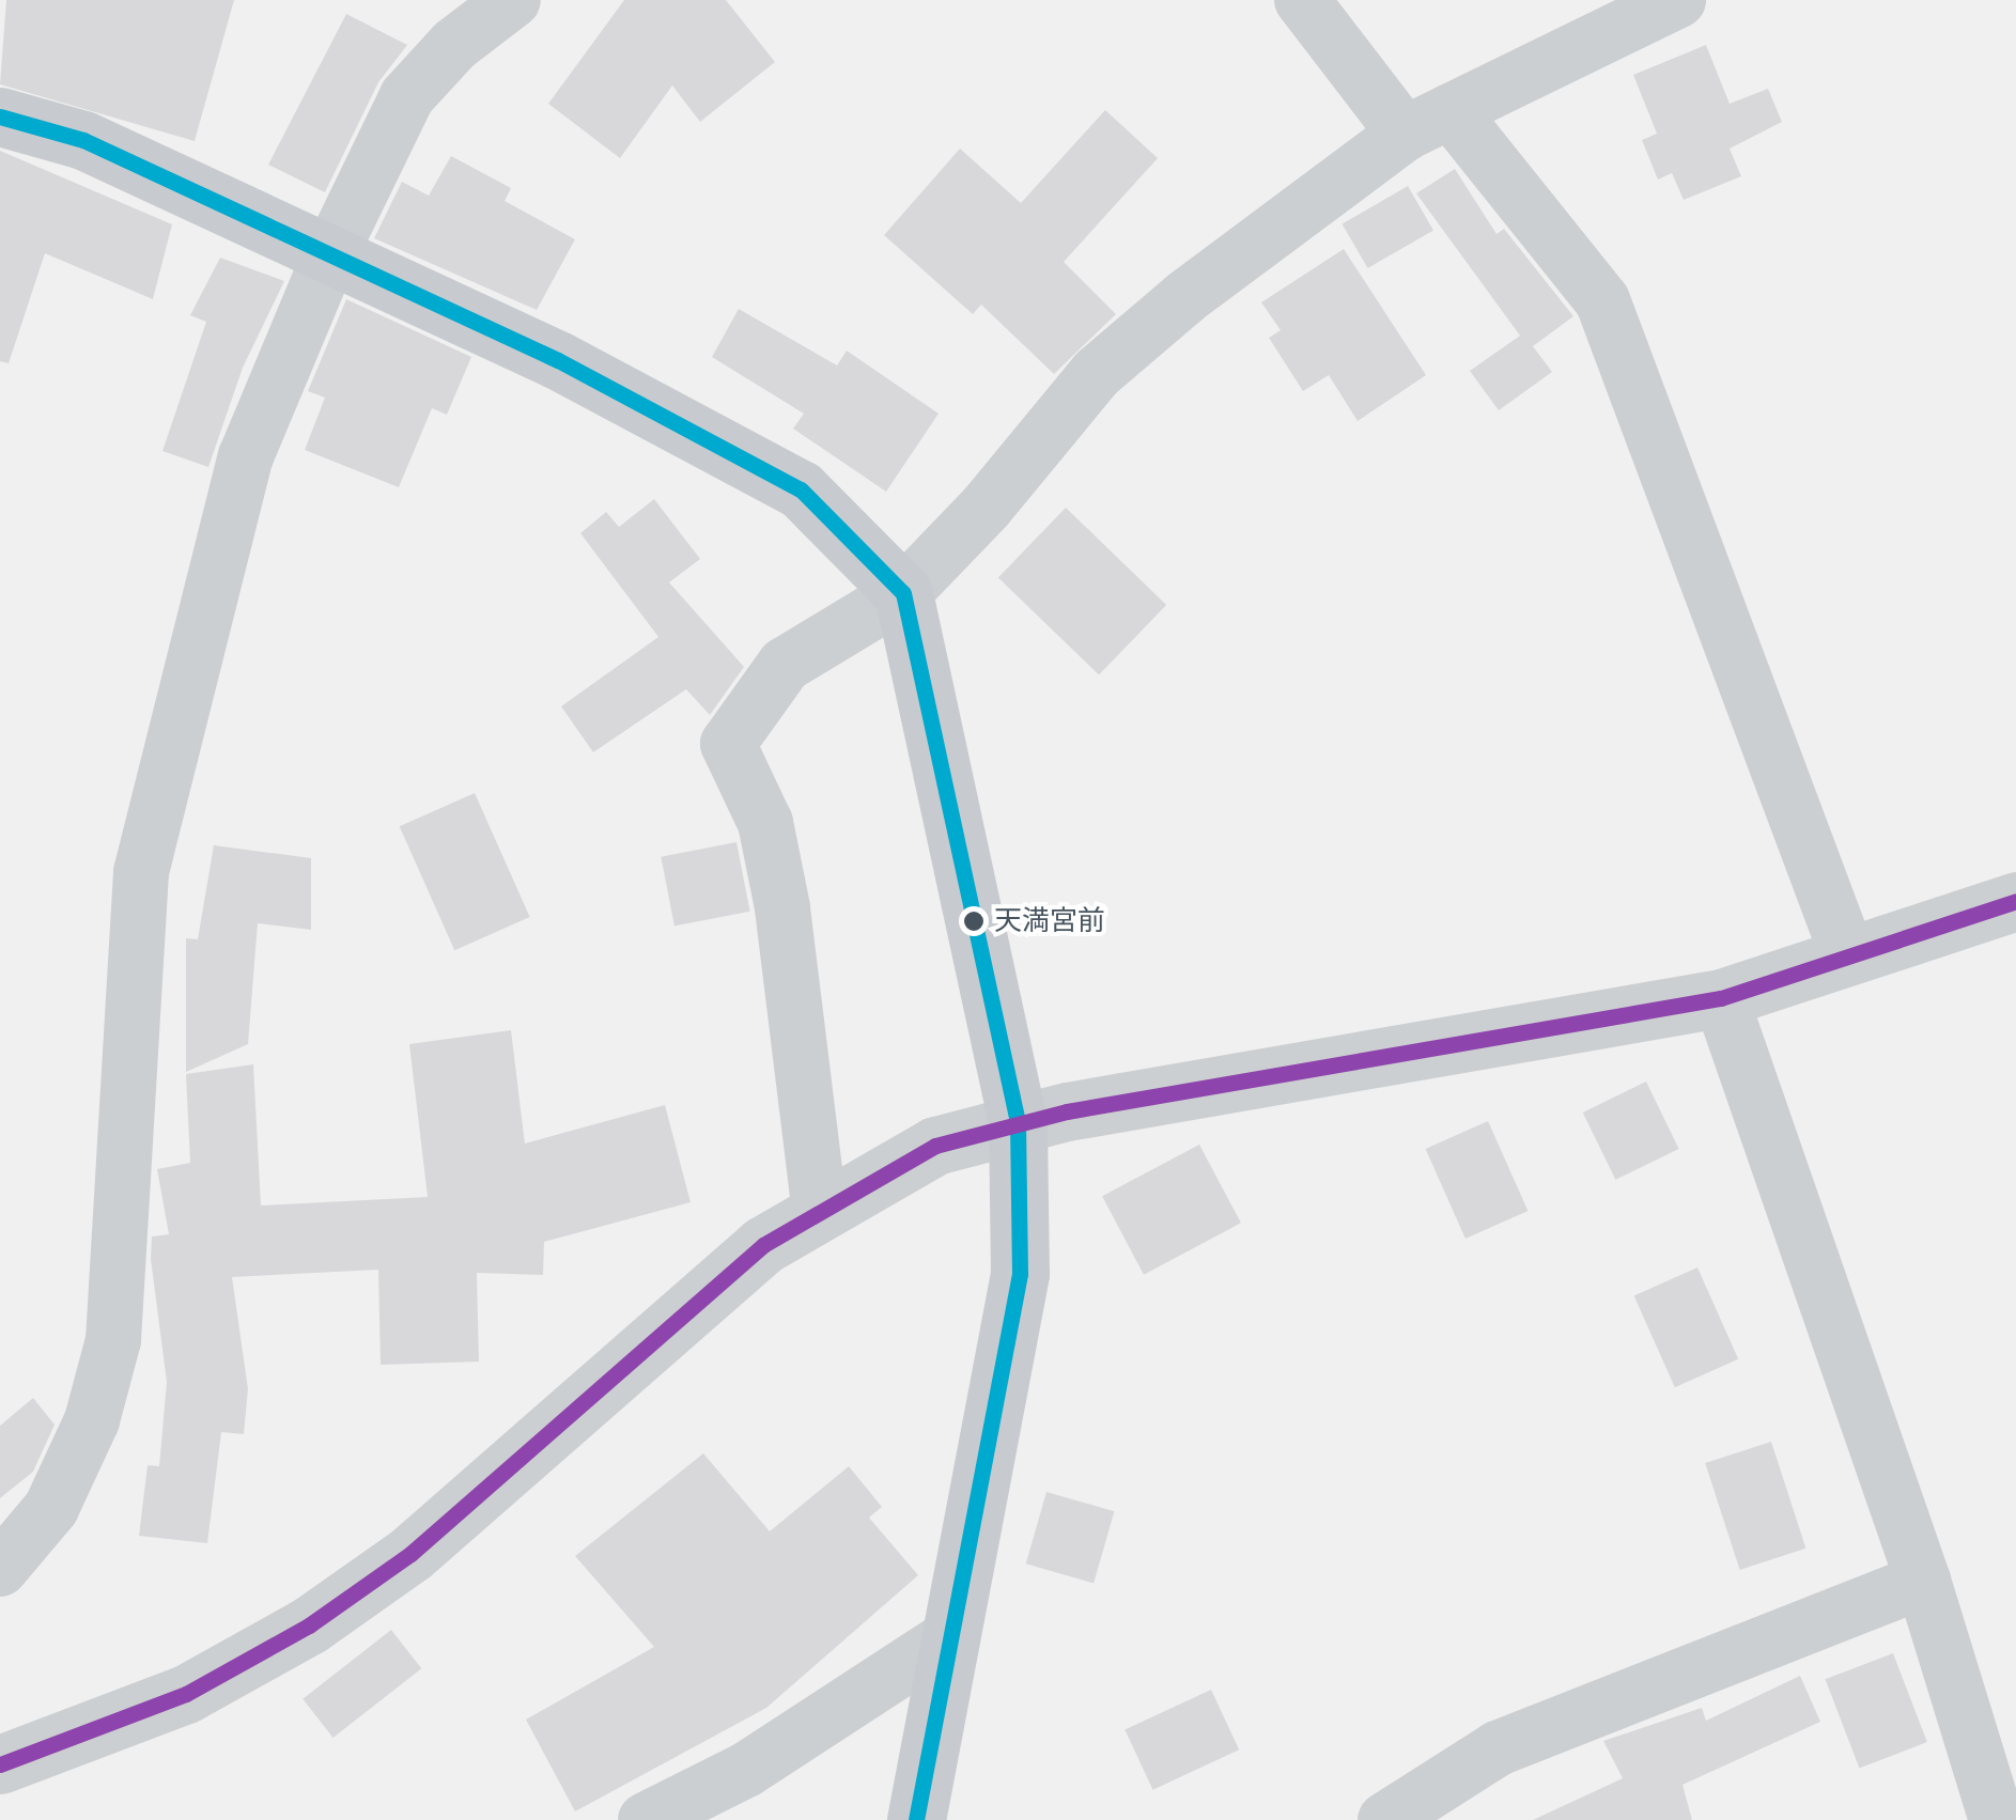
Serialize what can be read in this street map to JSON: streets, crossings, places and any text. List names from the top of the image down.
{
  "places": ["天満宮前"]
}
